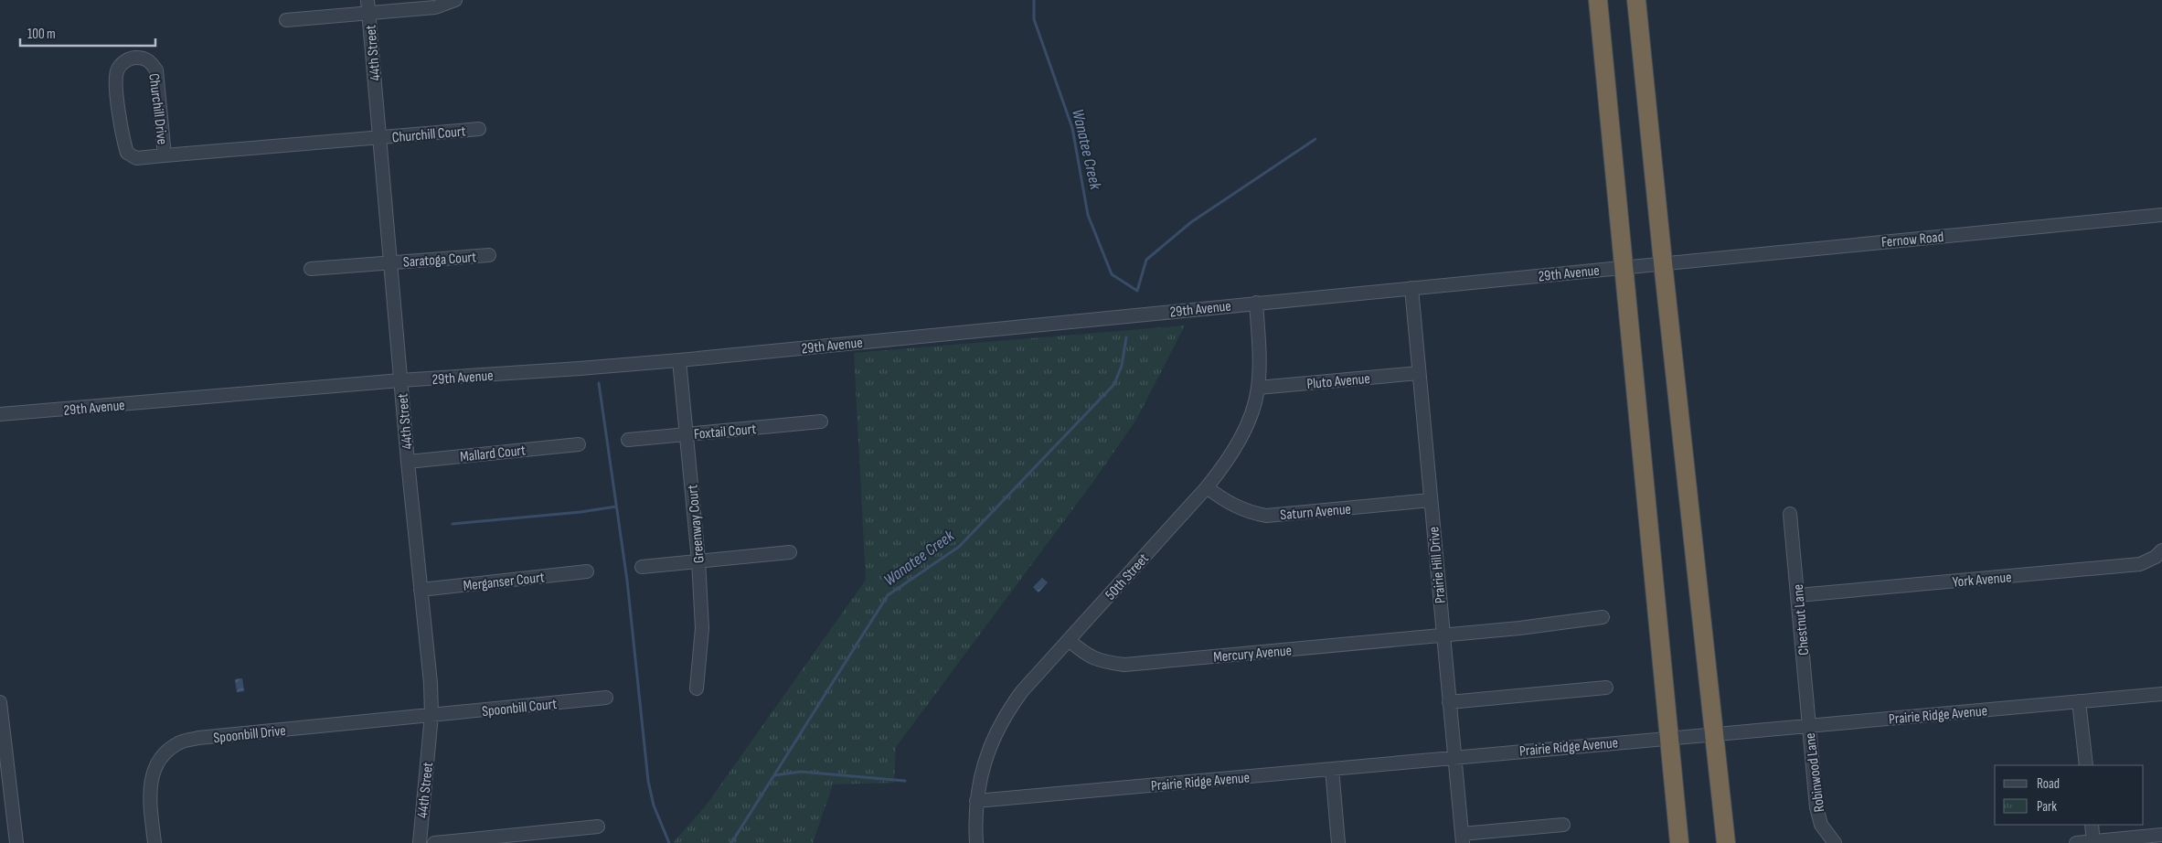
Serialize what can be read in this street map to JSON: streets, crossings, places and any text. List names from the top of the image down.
{
  "streets": {
    "street": [
      "44th Street",
      "Churchill Drive",
      "Churchill Court",
      "Fernow Road",
      "Saratoga Court",
      "29th Avenue",
      "Pluto Avenue",
      "Foxtail Court",
      "Mallard Court",
      "Saturn Avenue",
      "Greenway Court",
      "Prairie Hill Drive",
      "50th Street",
      "York Avenue",
      "Merganser Court",
      "Chestnut Lane",
      "Mercury Avenue",
      "Spoonbill Court",
      "Prairie Ridge Avenue",
      "Spoonbill Drive",
      "Robinwood Lane"
    ]
  },
  "crossings": [
    ["44th Street", "Churchill Drive"],
    ["44th Street", "Churchill Court"],
    ["44th Street", "Saratoga Court"],
    ["44th Street", "29th Avenue"],
    ["44th Street", "Mallard Court"],
    ["44th Street", "Merganser Court"],
    ["44th Street", "Spoonbill Court"],
    ["44th Street", "Spoonbill Drive"],
    ["Churchill Drive", "Churchill Court"],
    ["Fernow Road", "29th Avenue"],
    ["29th Avenue", "Greenway Court"],
    ["29th Avenue", "Prairie Hill Drive"],
    ["29th Avenue", "50th Street"],
    ["Pluto Avenue", "Prairie Hill Drive"],
    ["Pluto Avenue", "50th Street"],
    ["Foxtail Court", "Greenway Court"],
    ["Saturn Avenue", "Prairie Hill Drive"],
    ["Saturn Avenue", "50th Street"],
    ["Prairie Hill Drive", "Mercury Avenue"],
    ["Prairie Hill Drive", "Prairie Ridge Avenue"],
    ["50th Street", "Mercury Avenue"],
    ["50th Street", "Prairie Ridge Avenue"],
    ["York Avenue", "Chestnut Lane"],
    ["Chestnut Lane", "Prairie Ridge Avenue"],
    ["Chestnut Lane", "Robinwood Lane"],
    ["Spoonbill Court", "Spoonbill Drive"],
    ["Prairie Ridge Avenue", "Robinwood Lane"]
  ],
  "water": ["Wanatee Creek"],
  "legend": ["Road", "Park"],
  "scale_bar": "100 m"
}
